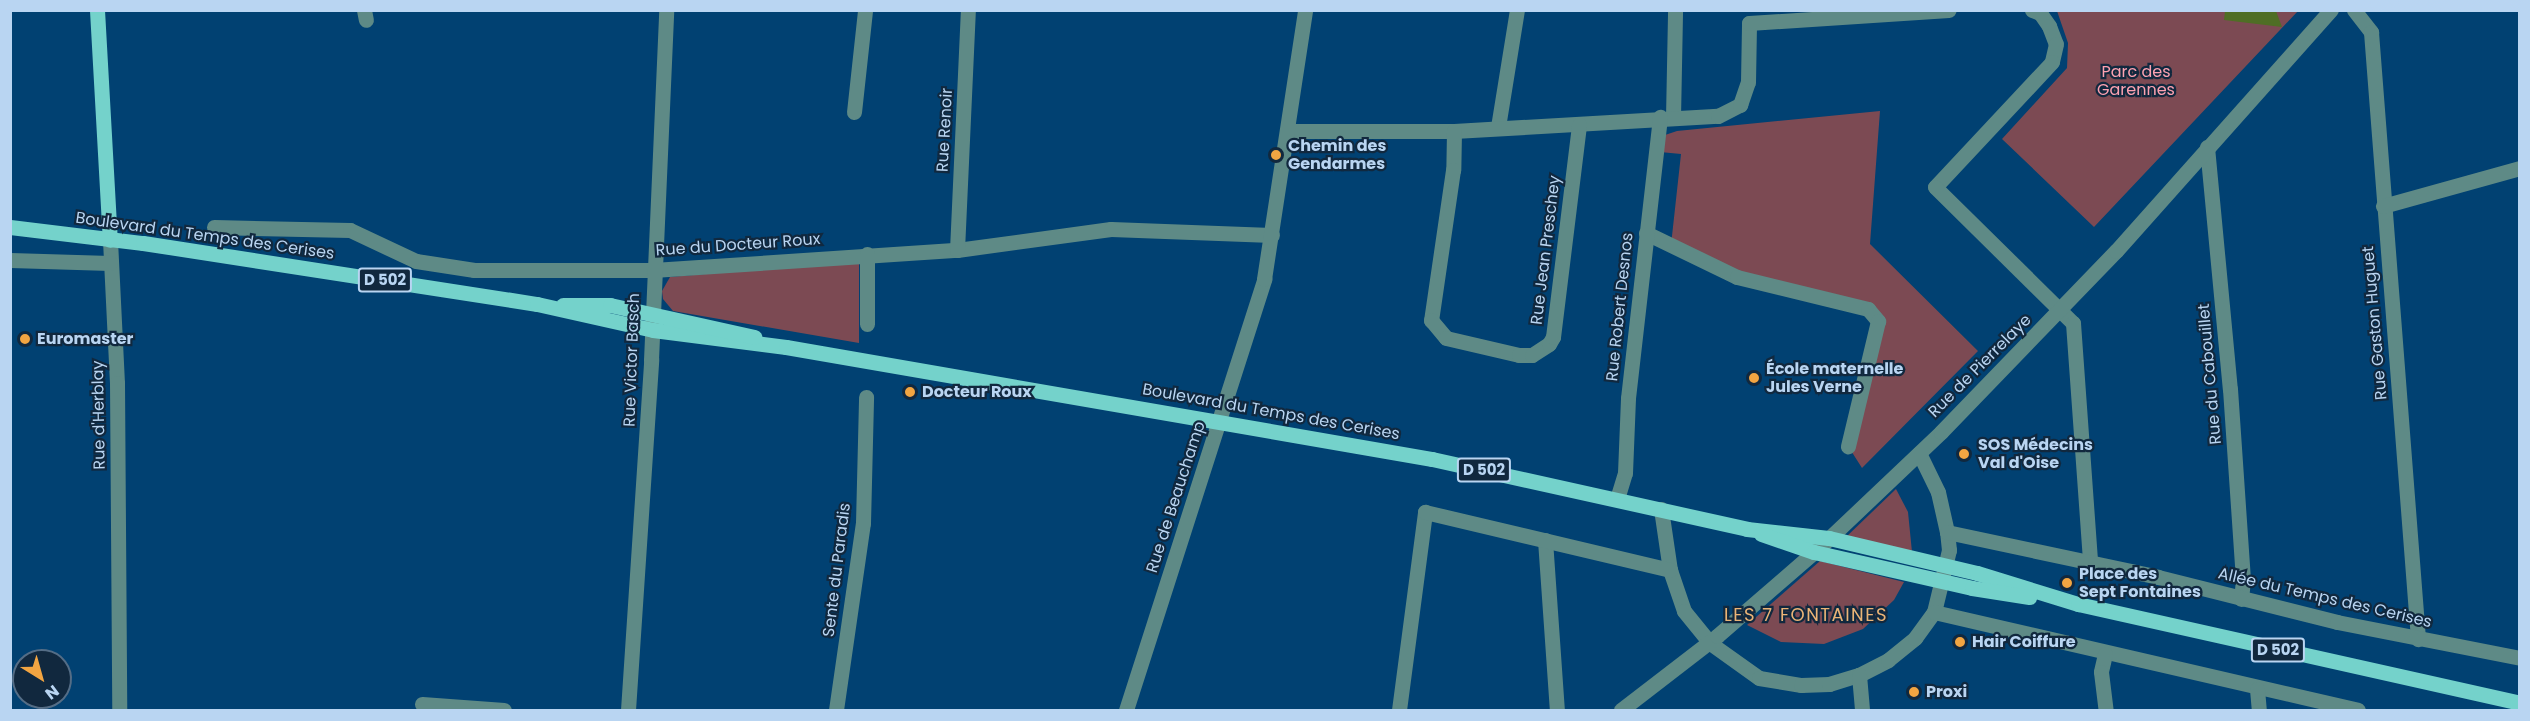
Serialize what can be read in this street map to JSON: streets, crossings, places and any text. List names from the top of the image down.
{
  "streets": {
    "main road": ["Boulevard du Temps des Cerises", "D 502", "Rue d'Herblay"],
    "street": [
      "Rue Renoir",
      "Rue du Docteur Roux",
      "Rue Jean Preschey",
      "Rue Robert Desnos",
      "Rue Gaston Huguet",
      "Rue Victor Basch",
      "Rue de Pierrelaye",
      "Rue du Cabouillet",
      "Rue de Beauchamp",
      "Sente du Paradis",
      "Allée du Temps des Cerises"
    ]
  },
  "crossings": [
    ["Rue Renoir", "Rue du Docteur Roux"],
    ["Boulevard du Temps des Cerises", "Rue Robert Desnos"],
    ["Boulevard du Temps des Cerises", "Rue Victor Basch"],
    ["Boulevard du Temps des Cerises", "Rue de Pierrelaye"],
    ["Boulevard du Temps des Cerises", "Rue d'Herblay"],
    ["Boulevard du Temps des Cerises", "Rue de Beauchamp"],
    ["Rue du Docteur Roux", "Rue Victor Basch"],
    ["Rue du Docteur Roux", "Rue de Beauchamp"],
    ["Rue Gaston Huguet", "Allée du Temps des Cerises"],
    ["Rue de Pierrelaye", "Rue du Cabouillet"],
    ["Rue du Cabouillet", "Allée du Temps des Cerises"]
  ],
  "districts": ["LES 7 FONTAINES"],
  "parks": ["Parc des Garennes"],
  "places": [
    "Chemin des Gendarmes",
    "Euromaster",
    "École maternelle Jules Verne",
    "Docteur Roux",
    "SOS Médecins Val d'Oise",
    "Place des Sept Fontaines",
    "Hair Coiffure",
    "Proxi"
  ],
  "north": "bottom right"
}
